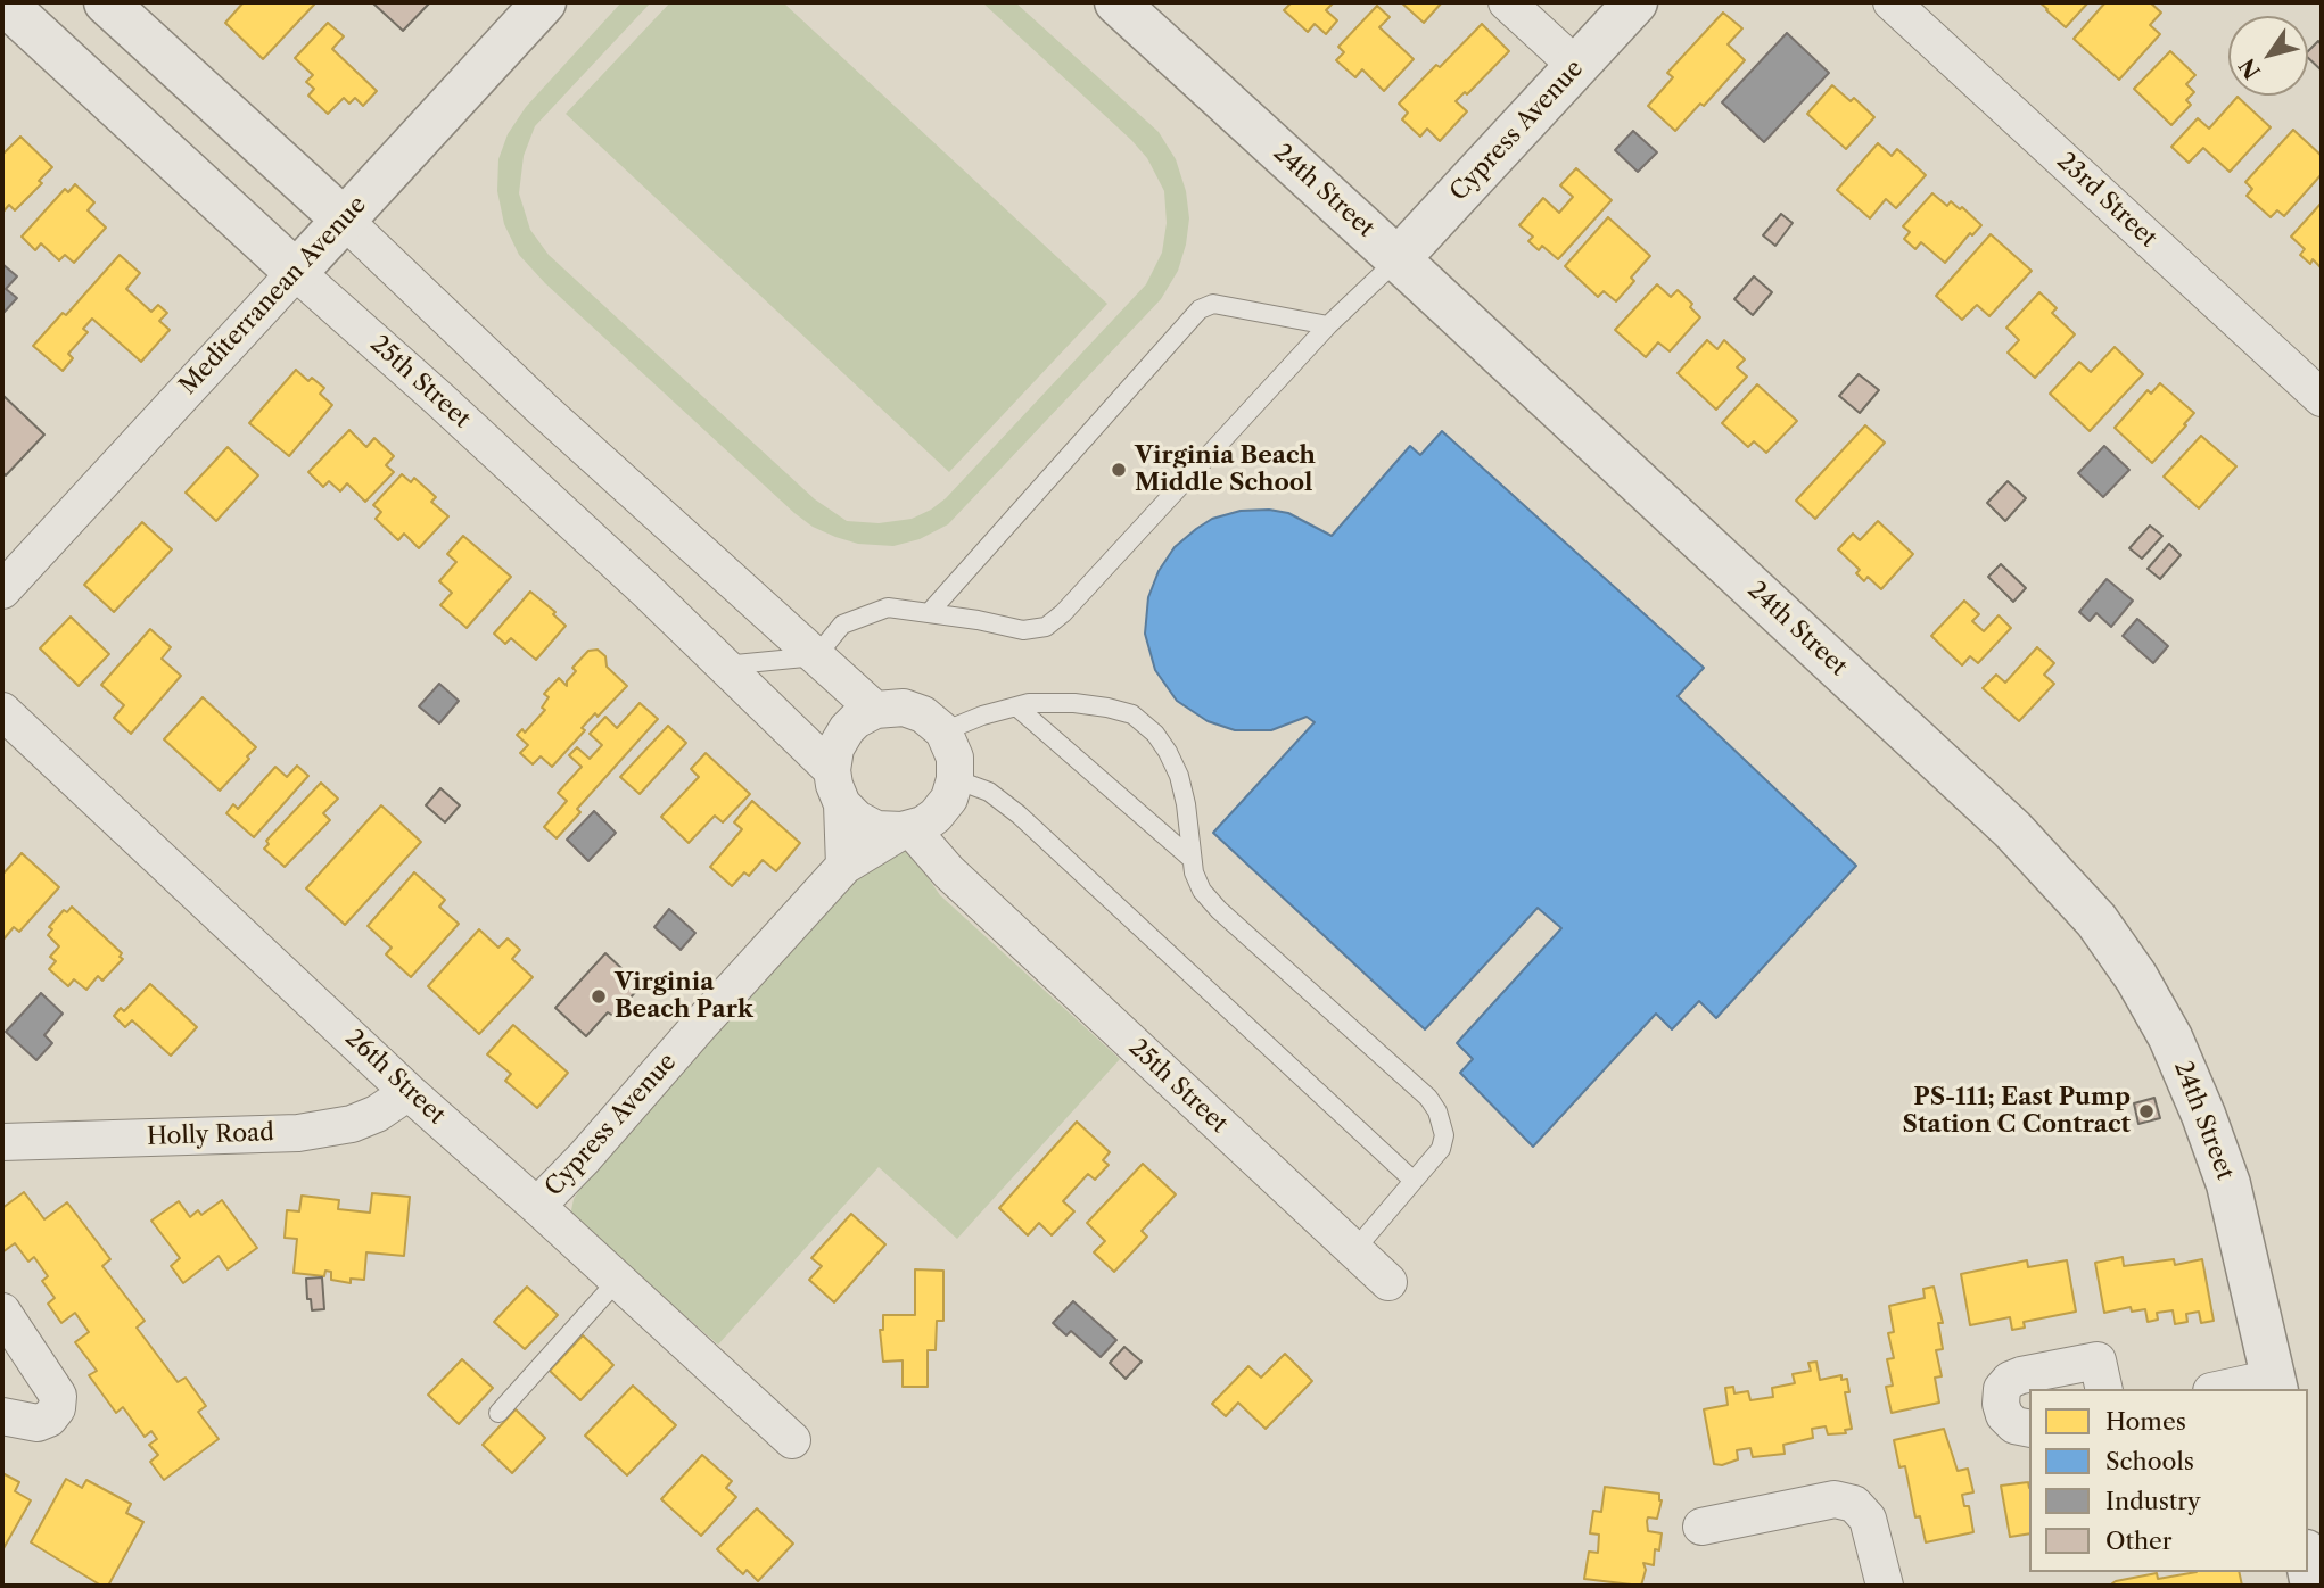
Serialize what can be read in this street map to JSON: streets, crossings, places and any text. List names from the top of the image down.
{
  "streets": {
    "street": [
      "Cypress Avenue",
      "24th Street",
      "23rd Street",
      "Mediterranean Avenue",
      "25th Street",
      "26th Street",
      "Holly Road"
    ]
  },
  "crossings": [
    ["Cypress Avenue", "24th Street"],
    ["Cypress Avenue", "25th Street"],
    ["Cypress Avenue", "26th Street"],
    ["Mediterranean Avenue", "25th Street"],
    ["26th Street", "Holly Road"]
  ],
  "places": ["Virginia Beach Middle School", "Virginia Beach Park", "PS-111; East Pump Station C Contract"],
  "legend": [
    "Homes",
    "Schools",
    "Industry",
    "Other"
  ],
  "north": "bottom left"
}
